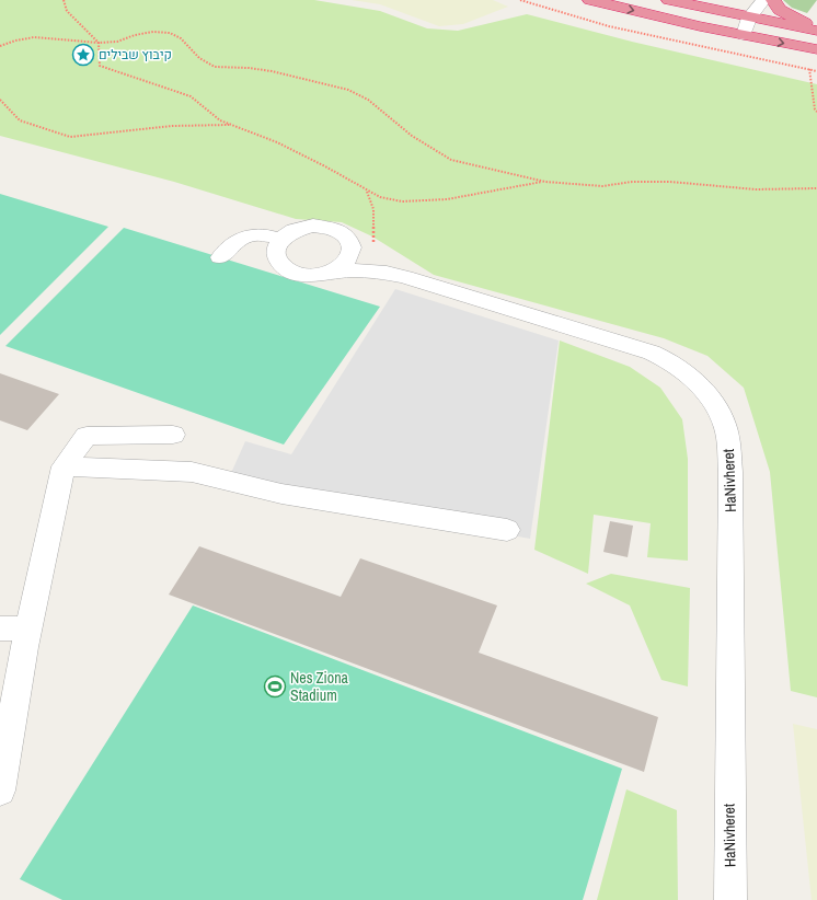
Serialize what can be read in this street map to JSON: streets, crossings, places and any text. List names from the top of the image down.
{
  "streets": {
    "street": ["HaNivheret"]
  },
  "places": {
    "place": ["קיבוץ שבילים"],
    "sports": ["Nes Ziona Stadium"]
  }
}
